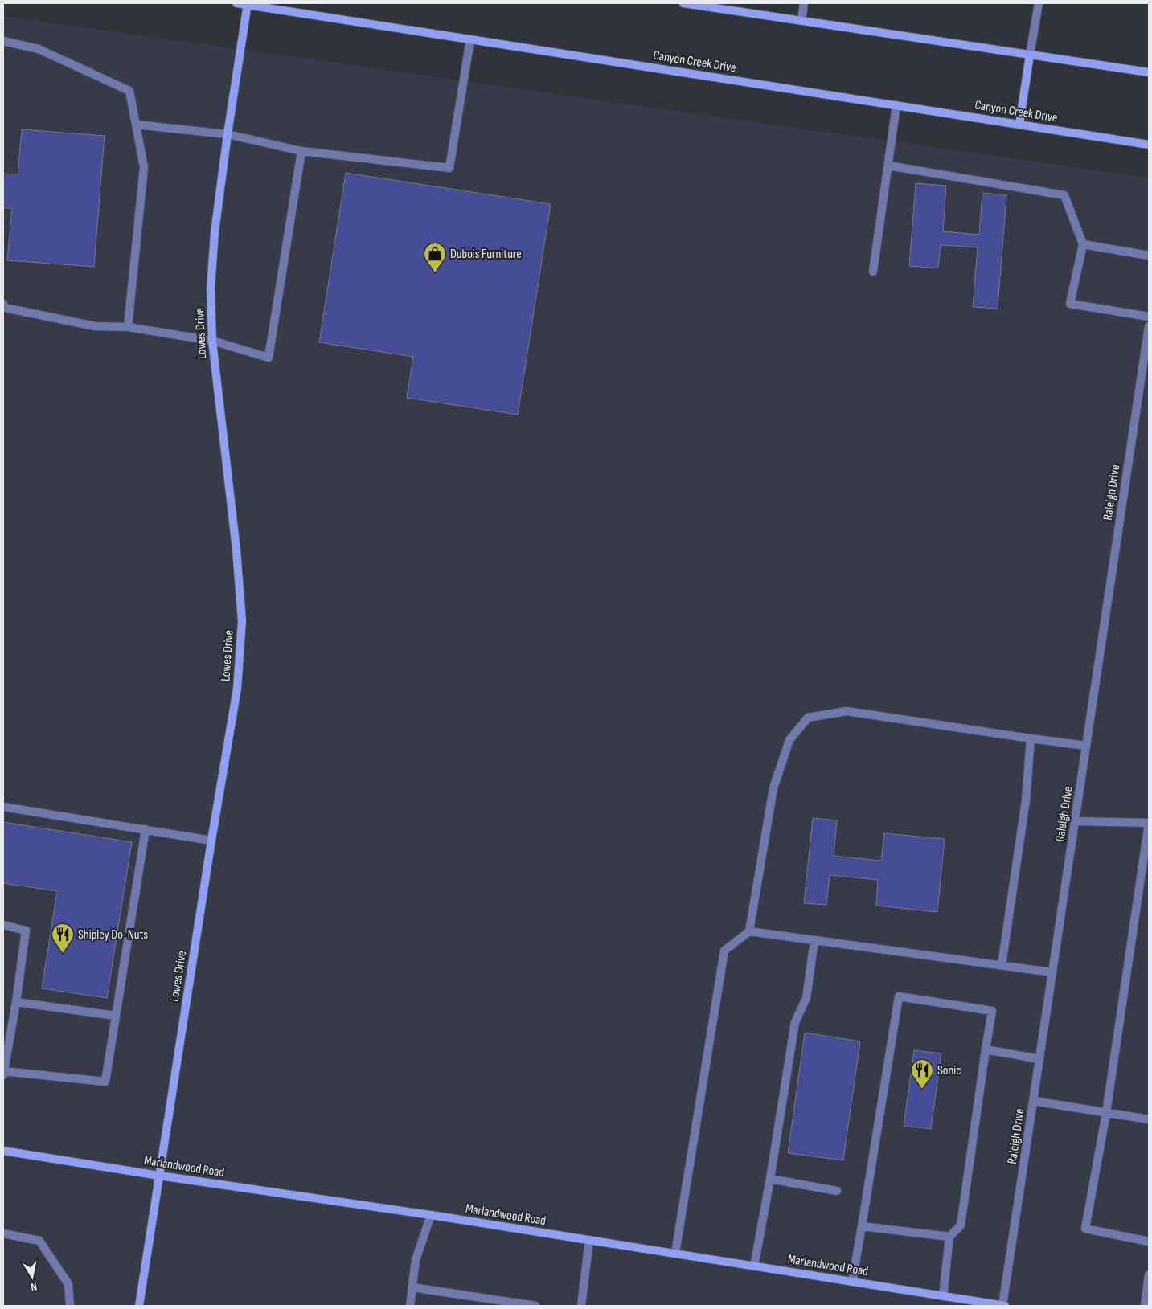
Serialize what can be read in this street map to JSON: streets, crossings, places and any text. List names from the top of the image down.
{
  "streets": {
    "street": [
      "Canyon Creek Drive",
      "Lowes Drive",
      "Raleigh Drive",
      "Marlandwood Road"
    ]
  },
  "crossings": [
    ["Canyon Creek Drive", "Lowes Drive"],
    ["Lowes Drive", "Marlandwood Road"],
    ["Raleigh Drive", "Marlandwood Road"]
  ],
  "places": {
    "shop": ["Dubois Furniture"],
    "restaurant": ["Shipley Do-Nuts", "Sonic"]
  },
  "north": "bottom"
}
